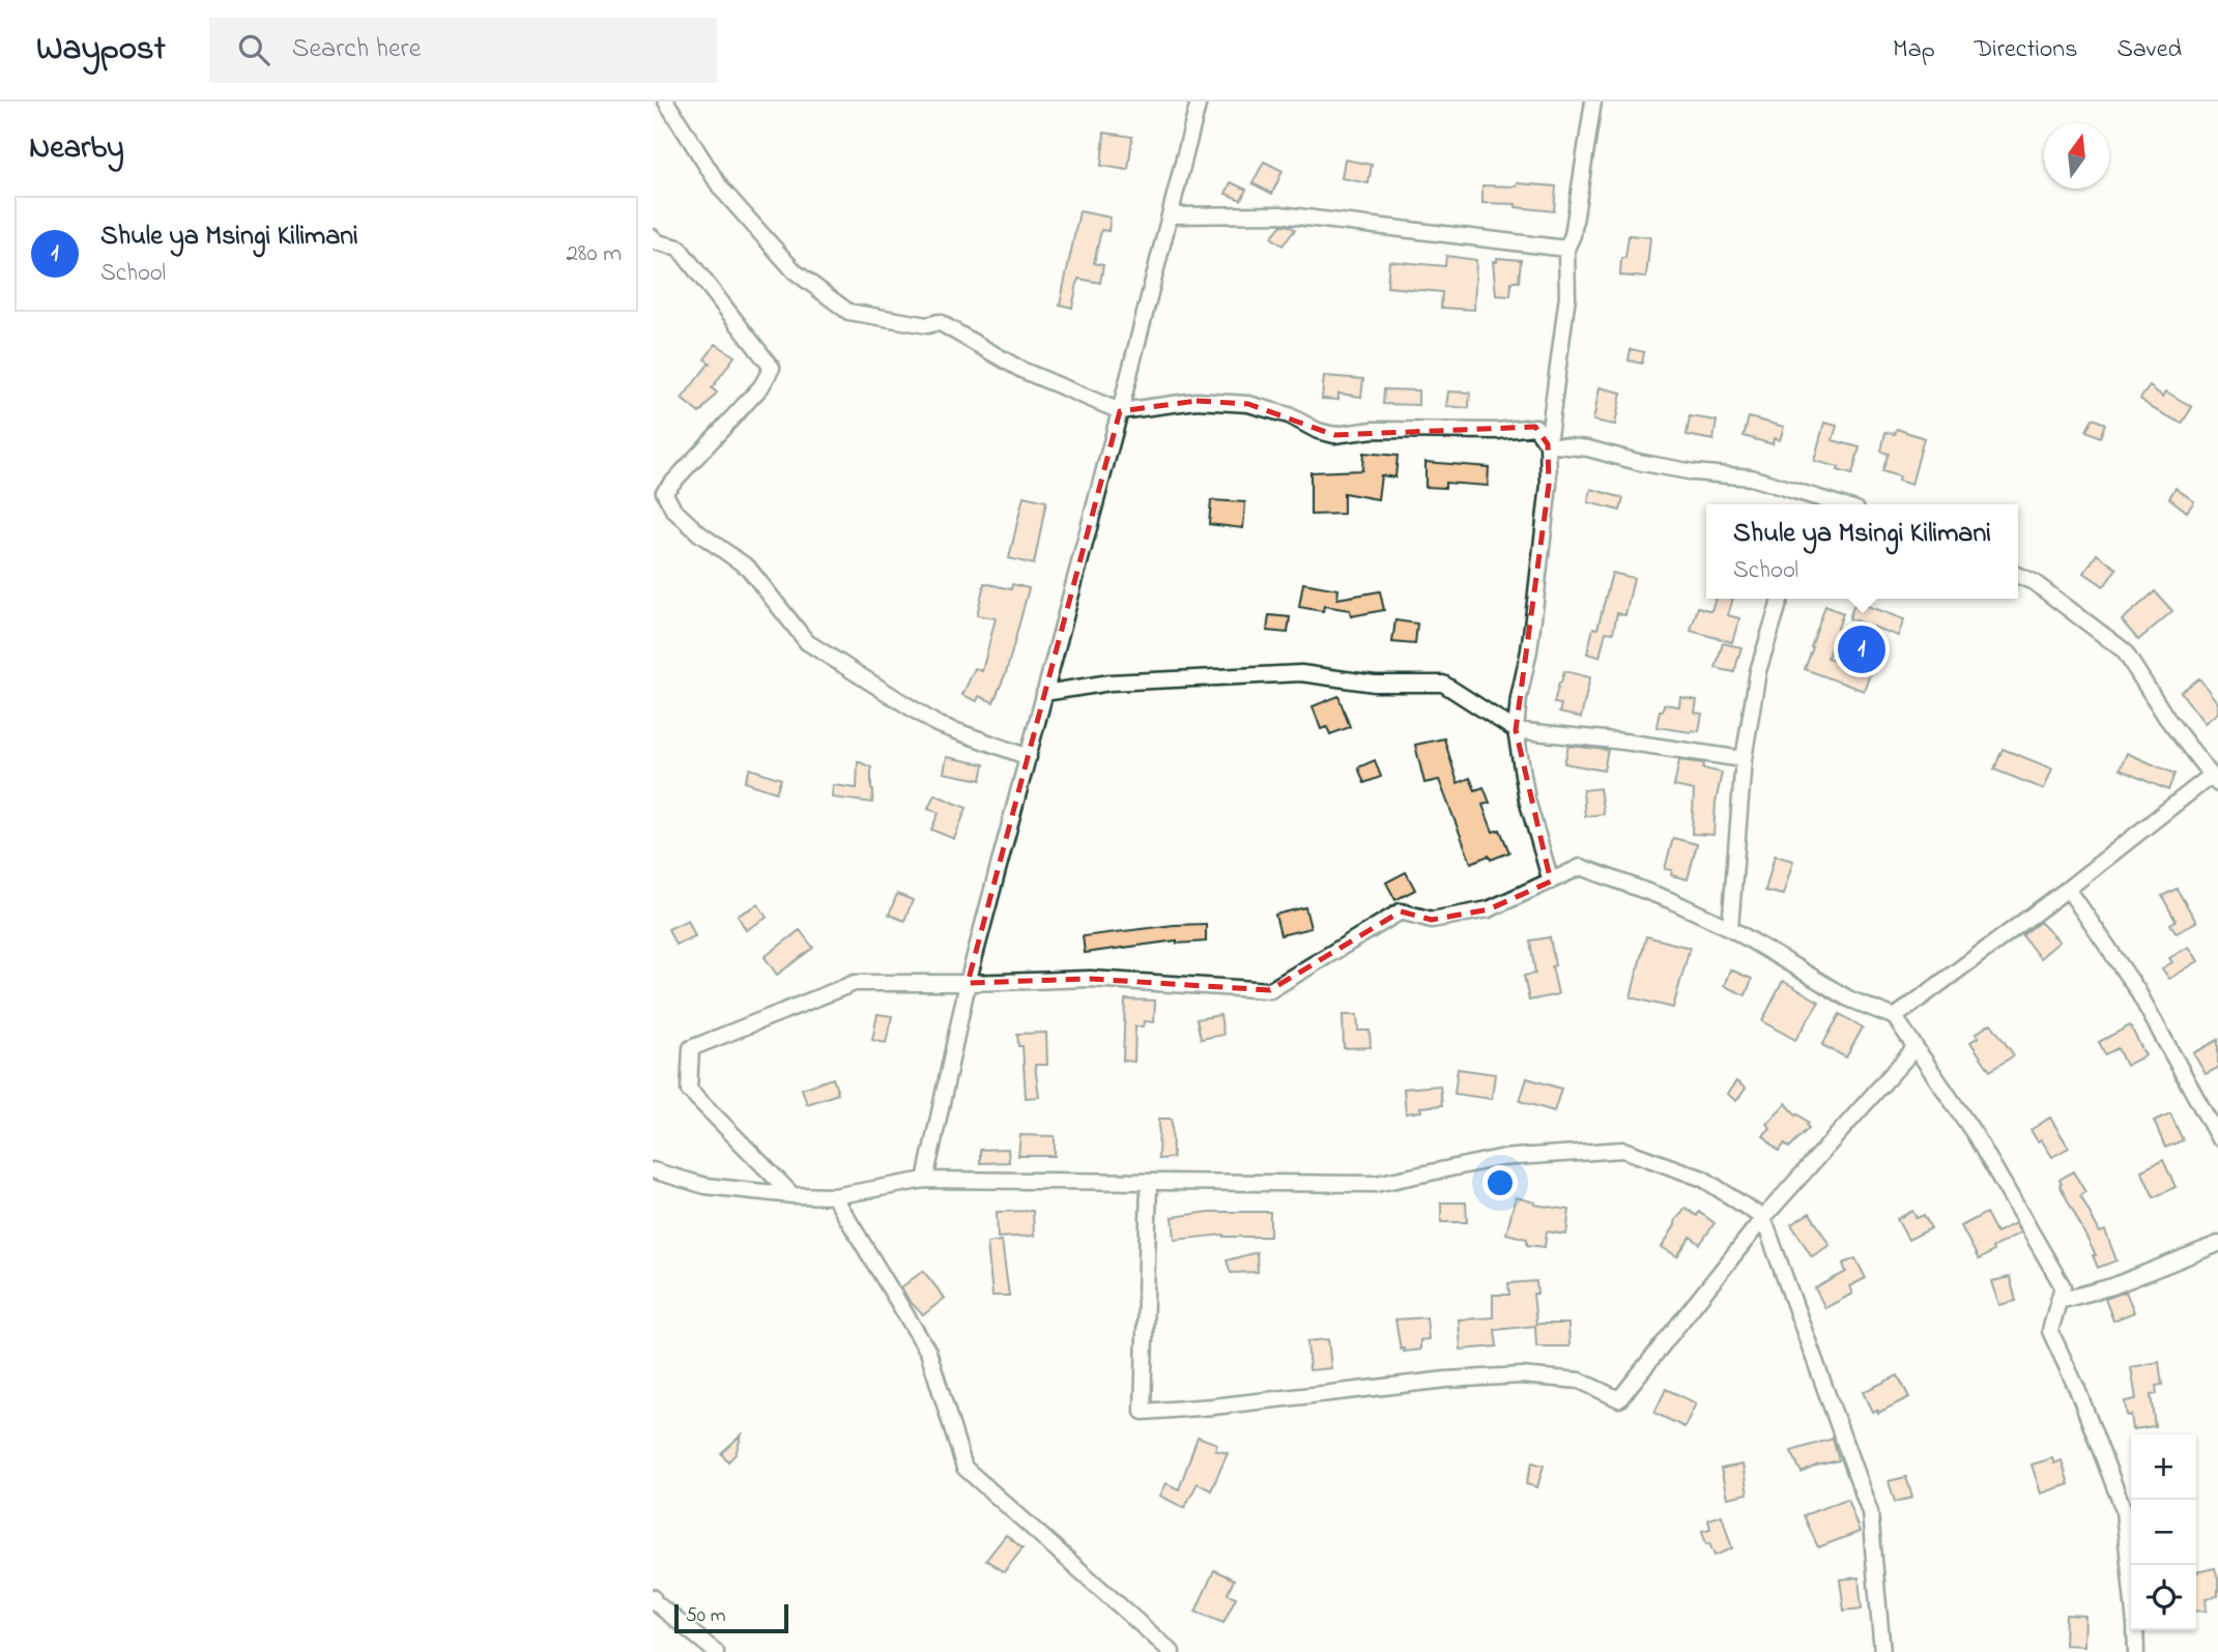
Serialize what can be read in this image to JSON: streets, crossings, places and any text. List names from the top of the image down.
{
  "scale_bar": "50 m",
  "north": "top",
  "page": {
    "header": "Waypost",
    "search": "Search here",
    "nav": ["Map", "Directions", "Saved"],
    "heading": "Nearby",
    "list": [
      {
        "mark": "1",
        "name": "Shule ya Msingi Kilimani",
        "note": "School",
        "value": "280 m"
      }
    ],
    "popup": ["Shule ya Msingi Kilimani", "School"],
    "pins": "1",
    "map_buttons": ["+", "−"],
    "scale": "50 m"
  }
}
